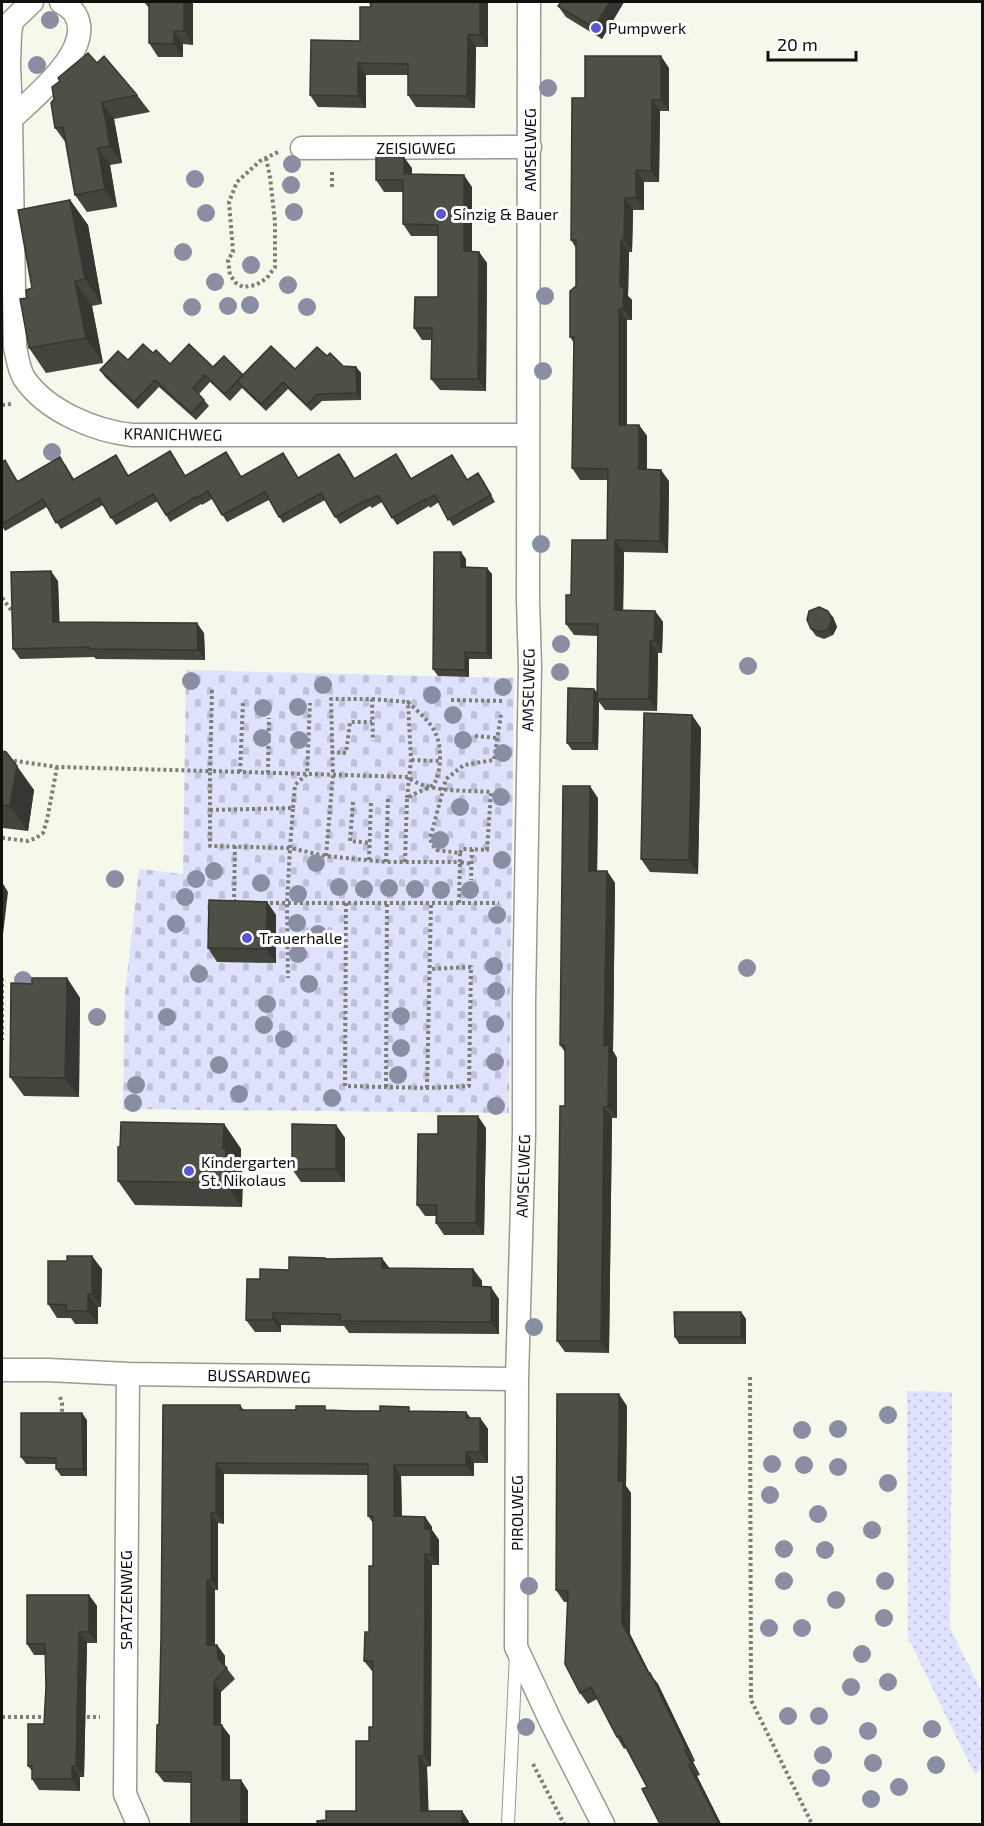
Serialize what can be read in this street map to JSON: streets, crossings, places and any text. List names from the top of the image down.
{
  "streets": {
    "street": [
      "ZEISIGWEG",
      "AMSELWEG",
      "KRANICHWEG",
      "BUSSARDWEG",
      "PIROLWEG",
      "SPATZENWEG"
    ]
  },
  "crossings": [
    ["ZEISIGWEG", "AMSELWEG"],
    ["AMSELWEG", "KRANICHWEG"],
    ["AMSELWEG", "BUSSARDWEG"],
    ["AMSELWEG", "PIROLWEG"],
    ["BUSSARDWEG", "PIROLWEG"],
    ["BUSSARDWEG", "SPATZENWEG"]
  ],
  "places": [
    "Pumpwerk",
    "Sinzig & Bauer",
    "Trauerhalle",
    "Kindergarten St. Nikolaus"
  ],
  "scale_bar": "20 m"
}
